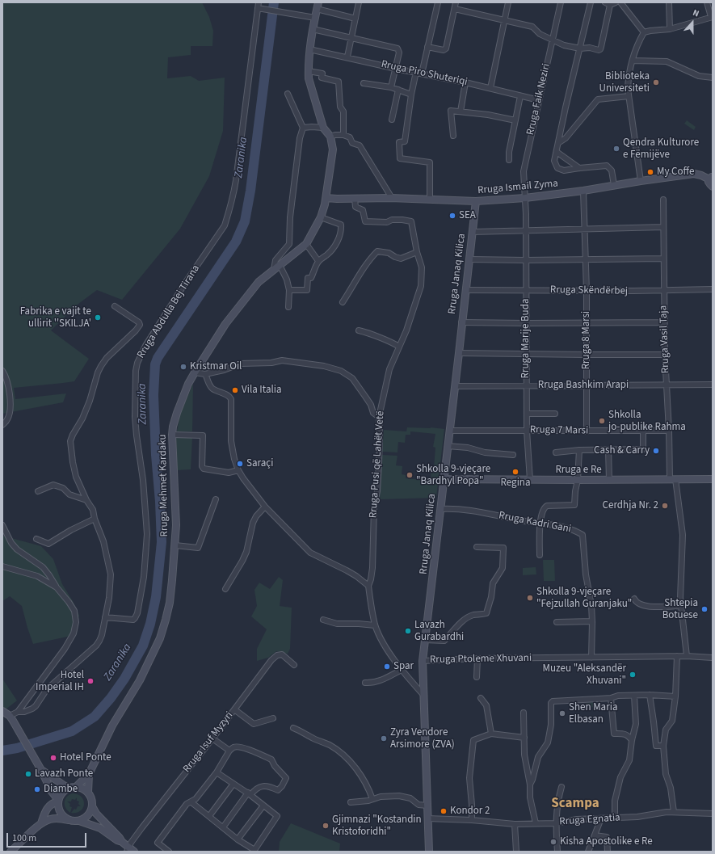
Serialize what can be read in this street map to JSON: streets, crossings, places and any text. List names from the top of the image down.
{
  "streets": {
    "main road": [
      "Rruga Ismail Zyma",
      "Rruga Janaq Kilica",
      "Rruga e Re",
      "Rruga Mehmet Kardaku"
    ],
    "street": [
      "Rruga Piro Shuteriqi",
      "Rruga Faik Neziri",
      "Rruga Skëndërbej",
      "Rruga Abdulla Bej Tirana",
      "Rruga Marije Buda",
      "Rruga Vasil Taja",
      "Rruga 8 Marsi",
      "Rruga Bashkim Arapi",
      "Rruga 7 Marsi",
      "Rruga Pusi që Lahët Vetë",
      "Rruga Kadri Gani",
      "Rruga Ptoleme Xhuvani",
      "Rruga Isuf Myzyri",
      "Rruga Egnatia"
    ]
  },
  "crossings": [
    ["Rruga Piro Shuteriqi", "Rruga Faik Neziri"],
    ["Rruga Piro Shuteriqi", "Rruga Mehmet Kardaku"],
    ["Rruga Faik Neziri", "Rruga Ismail Zyma"],
    ["Rruga Faik Neziri", "Rruga Marije Buda"],
    ["Rruga Ismail Zyma", "Rruga Janaq Kilica"],
    ["Rruga Ismail Zyma", "Rruga Marije Buda"],
    ["Rruga Ismail Zyma", "Rruga 8 Marsi"],
    ["Rruga Ismail Zyma", "Rruga Pusi që Lahët Vetë"],
    ["Rruga Ismail Zyma", "Rruga Mehmet Kardaku"],
    ["Rruga Janaq Kilica", "Rruga Skëndërbej"],
    ["Rruga Janaq Kilica", "Rruga Bashkim Arapi"],
    ["Rruga Janaq Kilica", "Rruga 7 Marsi"],
    ["Rruga Janaq Kilica", "Rruga Pusi që Lahët Vetë"],
    ["Rruga Janaq Kilica", "Rruga e Re"],
    ["Rruga Janaq Kilica", "Rruga Kadri Gani"],
    ["Rruga Janaq Kilica", "Rruga Ptoleme Xhuvani"],
    ["Rruga Janaq Kilica", "Rruga Egnatia"],
    ["Rruga Skëndërbej", "Rruga Marije Buda"],
    ["Rruga Skëndërbej", "Rruga Vasil Taja"],
    ["Rruga Skëndërbej", "Rruga 8 Marsi"],
    ["Rruga Marije Buda", "Rruga Bashkim Arapi"],
    ["Rruga Marije Buda", "Rruga 7 Marsi"],
    ["Rruga Marije Buda", "Rruga e Re"],
    ["Rruga Vasil Taja", "Rruga Bashkim Arapi"],
    ["Rruga Vasil Taja", "Rruga 7 Marsi"],
    ["Rruga Vasil Taja", "Rruga e Re"],
    ["Rruga Vasil Taja", "Rruga Ptoleme Xhuvani"],
    ["Rruga 8 Marsi", "Rruga Bashkim Arapi"],
    ["Rruga 8 Marsi", "Rruga 7 Marsi"],
    ["Rruga Kadri Gani", "Rruga Ptoleme Xhuvani"]
  ],
  "districts": ["Scampa"],
  "water": ["Zaranika"],
  "places": [
    "Biblioteka Universiteti",
    "Qendra Kulturore e Fëmijëve",
    "My Coffe",
    "SEA",
    "Fabrika e vajit te ullirit ''SKILJA'",
    "Kristmar Oil",
    "Vila Italia",
    "Shkolla jo-publike Rahma",
    "Cash & Carry",
    "Saraçi",
    "Regina",
    "Shkolla 9-vjeçare \"Bardhyl Popa\"",
    "Cerdhja Nr. 2",
    "Shkolla 9-vjeçare \"Fejzullah Guranjaku\"",
    "Shtepia Botuese",
    "Lavazh Gurabardhi",
    "Spar",
    "Muzeu \"Aleksandër Xhuvani\"",
    "Hotel Imperial IH",
    "Shen Maria Elbasan",
    "Zyra Vendore Arsimore (ZVA)",
    "Hotel Ponte",
    "Lavazh Ponte",
    "Diambe",
    "Kondor 2",
    "Gjimnazi \"Kostandin Kristoforidhi\"",
    "Kisha Apostolike e Re"
  ],
  "scale_bar": "100 m",
  "north": "top"
}
